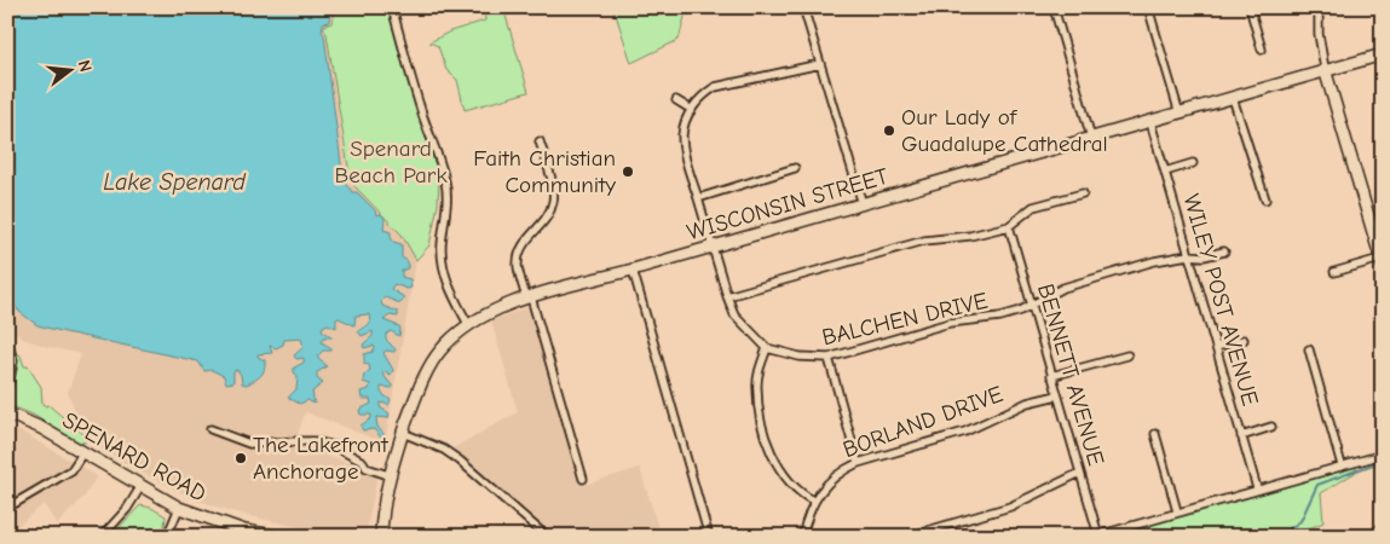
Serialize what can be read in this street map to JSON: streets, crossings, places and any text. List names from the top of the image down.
{
  "streets": {
    "street": [
      "WISCONSIN STREET",
      "WILEY POST AVENUE",
      "BALCHEN DRIVE",
      "BENNETT AVENUE",
      "BORLAND DRIVE",
      "SPENARD ROAD"
    ]
  },
  "crossings": [
    ["WISCONSIN STREET", "WILEY POST AVENUE"],
    ["WILEY POST AVENUE", "BALCHEN DRIVE"],
    ["BALCHEN DRIVE", "BENNETT AVENUE"],
    ["BENNETT AVENUE", "BORLAND DRIVE"]
  ],
  "water": ["Lake Spenard"],
  "parks": ["Spenard Beach Park"],
  "places": ["Our Lady of Guadalupe Cathedral", "Faith Christian Community", "The Lakefront Anchorage"],
  "north": "right"
}
